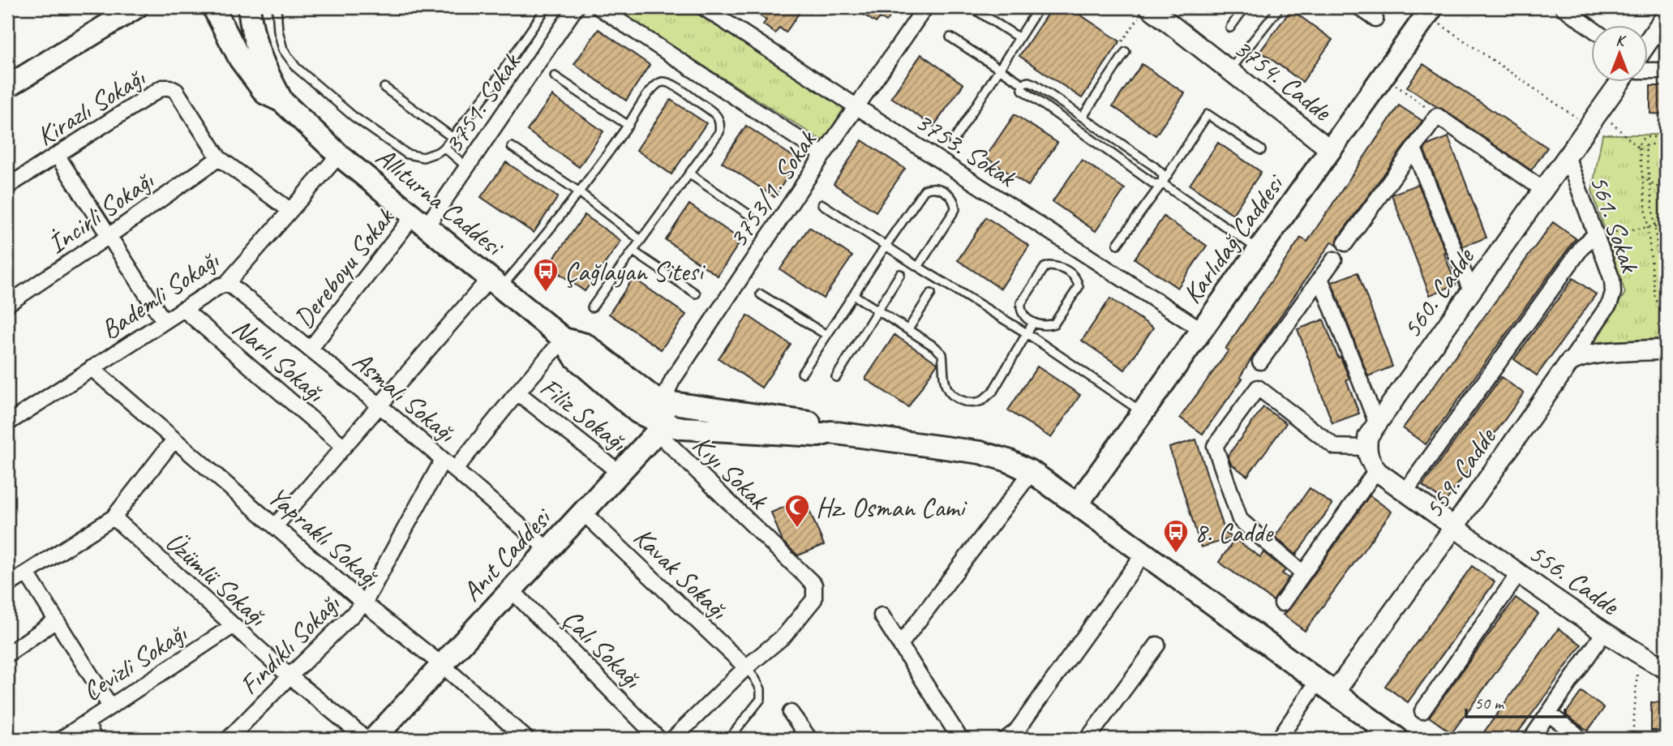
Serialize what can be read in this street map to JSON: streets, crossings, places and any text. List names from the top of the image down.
{
  "streets": {
    "main road": ["Allıturna Caddesi", "Karlıdağ Caddesi", "Anıt Caddesi"],
    "street": [
      "3754. Cadde",
      "3751. Sokak",
      "Kirazlı Sokağı",
      "3753. Sokak",
      "3753/1. Sokak",
      "İncirli Sokağı",
      "561. Sokak",
      "Dereboyu Sokak",
      "560. Cadde",
      "Bademli Sokağı",
      "Narlı Sokağı",
      "Asmalı Sokağı",
      "Filiz Sokağı",
      "Kıyı Sokak",
      "559. Cadde",
      "Yapraklı Sokağı",
      "Kavak Sokağı",
      "Üzümlü Sokağı",
      "556. Cadde",
      "Fındıklı Sokağı",
      "Çalı Sokağı",
      "Cevizli Sokağı"
    ]
  },
  "crossings": [
    ["3754. Cadde", "Karlıdağ Caddesi"],
    ["3751. Sokak", "Allıturna Caddesi"],
    ["3751. Sokak", "Dereboyu Sokak"],
    ["Kirazlı Sokağı", "İncirli Sokağı"],
    ["3753. Sokak", "3753/1. Sokak"],
    ["3753. Sokak", "Karlıdağ Caddesi"],
    ["3753/1. Sokak", "Allıturna Caddesi"],
    ["3753/1. Sokak", "Anıt Caddesi"],
    ["Allıturna Caddesi", "Dereboyu Sokak"],
    ["Allıturna Caddesi", "Bademli Sokağı"],
    ["Allıturna Caddesi", "Kıyı Sokak"],
    ["Allıturna Caddesi", "Anıt Caddesi"],
    ["561. Sokak", "560. Cadde"],
    ["561. Sokak", "559. Cadde"],
    ["Dereboyu Sokak", "Asmalı Sokağı"],
    ["Bademli Sokağı", "Narlı Sokağı"],
    ["Bademli Sokağı", "Asmalı Sokağı"],
    ["Bademli Sokağı", "Yapraklı Sokağı"],
    ["Asmalı Sokağı", "Anıt Caddesi"],
    ["Asmalı Sokağı", "Fındıklı Sokağı"],
    ["Filiz Sokağı", "Anıt Caddesi"],
    ["Kıyı Sokak", "Anıt Caddesi"],
    ["Kıyı Sokak", "Kavak Sokağı"],
    ["559. Cadde", "556. Cadde"],
    ["Yapraklı Sokağı", "Anıt Caddesi"],
    ["Yapraklı Sokağı", "Fındıklı Sokağı"],
    ["Anıt Caddesi", "Kavak Sokağı"],
    ["Anıt Caddesi", "Çalı Sokağı"],
    ["Üzümlü Sokağı", "Fındıklı Sokağı"],
    ["Üzümlü Sokağı", "Cevizli Sokağı"]
  ],
  "places": {
    "bus stop": ["Çağlayan Sitesi", "8. Cadde"],
    "mosque": ["Hz. Osman Cami"]
  },
  "scale_bar": "50 m",
  "north": "top"
}
